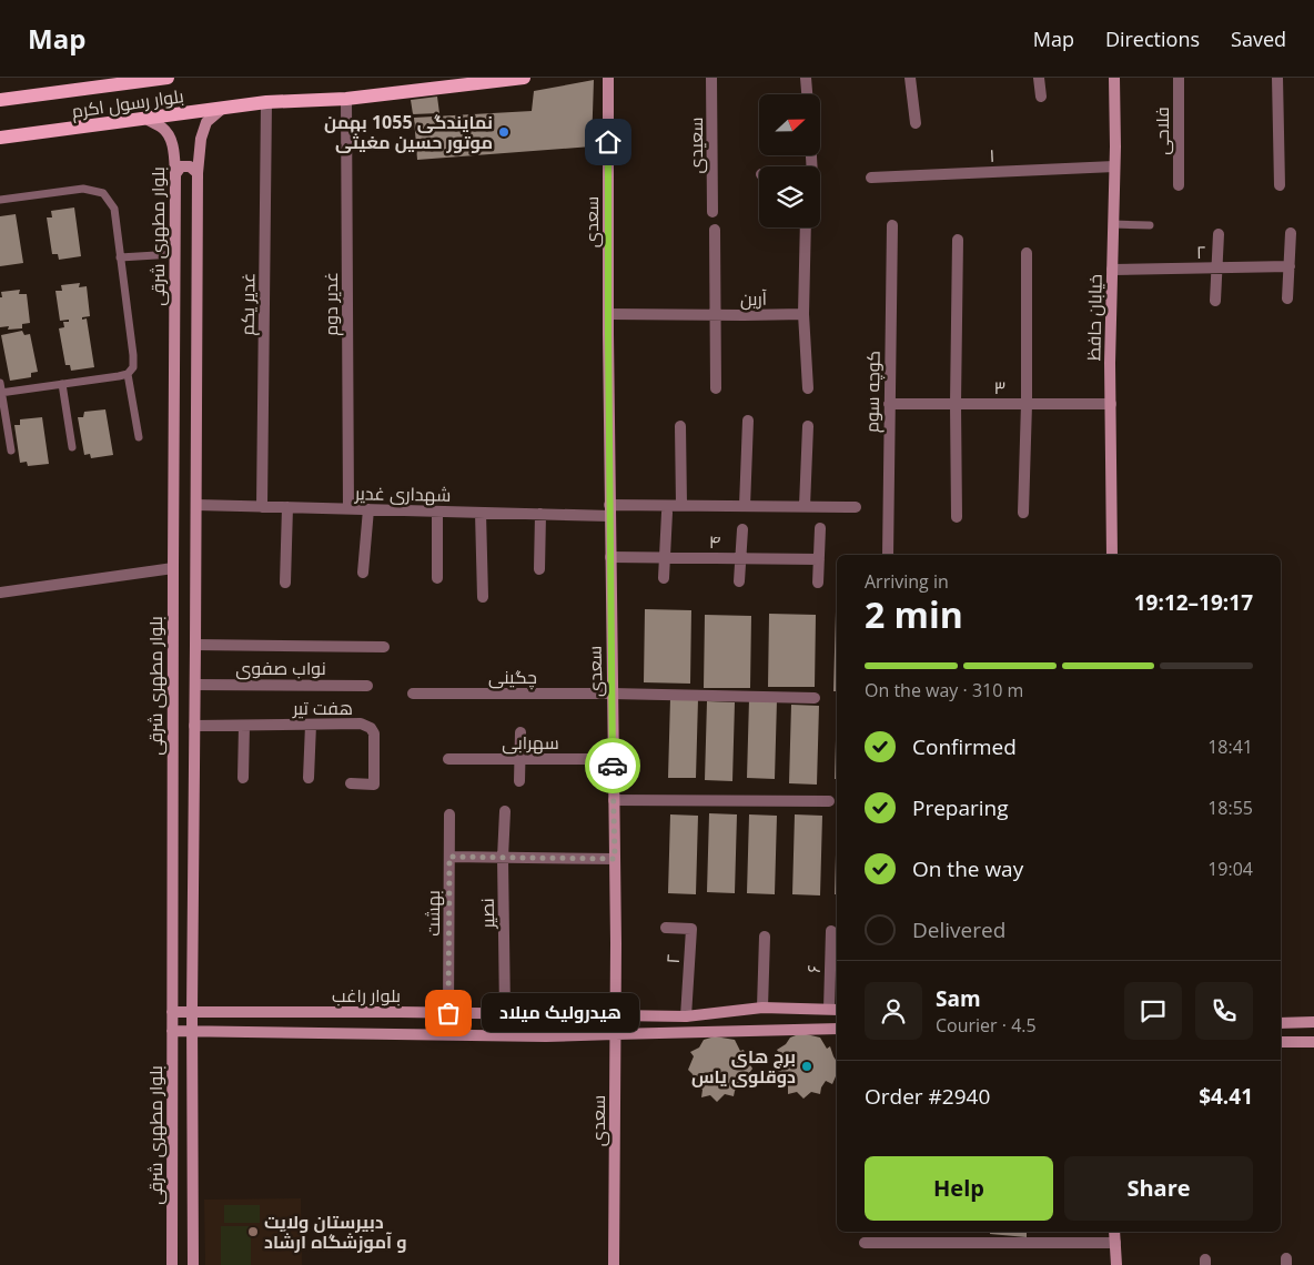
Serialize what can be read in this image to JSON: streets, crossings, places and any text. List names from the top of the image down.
{
  "streets": {
    "main road": ["بلوار رسول اکرم"],
    "street": [
      "فلاحی",
      "سعیدی",
      "۱",
      "سعدی",
      "بلوار مطهری شرقی",
      "۲",
      "آرین",
      "غدیر یکم",
      "غدیر دوم",
      "خیابان حافظ",
      "۳",
      "کوچه سوم",
      "شهداری غدیر",
      "۴",
      "نواب صفوی",
      "چگینی",
      "هفت تیر",
      "سهرابی",
      "بهشت",
      "نصیر",
      "۶",
      "بلوار راغب"
    ]
  },
  "crossings": [
    ["بلوار رسول اکرم", "بلوار مطهری شرقی"],
    ["بلوار رسول اکرم", "غدیر یکم"],
    ["بلوار رسول اکرم", "غدیر دوم"],
    ["۱", "خیابان حافظ"],
    ["سعدی", "آرین"],
    ["سعدی", "شهداری غدیر"],
    ["سعدی", "۴"],
    ["سعدی", "چگینی"],
    ["سعدی", "سهرابی"],
    ["سعدی", "بلوار راغب"],
    ["بلوار مطهری شرقی", "شهداری غدیر"],
    ["بلوار مطهری شرقی", "نواب صفوی"],
    ["بلوار مطهری شرقی", "هفت تیر"],
    ["بلوار مطهری شرقی", "بلوار راغب"],
    ["۲", "خیابان حافظ"],
    ["۲", "بلوار راغب"],
    ["غدیر یکم", "شهداری غدیر"],
    ["غدیر دوم", "شهداری غدیر"],
    ["خیابان حافظ", "۳"],
    ["۳", "کوچه سوم"],
    ["بهشت", "بلوار راغب"],
    ["نصیر", "بلوار راغب"],
    ["۶", "بلوار راغب"]
  ],
  "places": [
    "نمایندگی 1055 بهمن موتور حسین مغیثی",
    "هیدرولیک میلاد",
    "برج های دوقلوی یاس",
    "دبیرستان ولایت و آموزشگاه ارشاد"
  ],
  "north": "right",
  "page": {
    "header": "Map",
    "nav": ["Map", "Directions", "Saved"],
    "heading": ["2 min", "Arriving in", "19:12–19:17"],
    "panel": [
      "Sam",
      "Courier · 4.5",
      "Order #2940",
      "$4.41"
    ],
    "bar": "On the way · 310 m",
    "list": [
      ["Confirmed", "18:41"],
      ["Preparing", "18:55"],
      ["On the way", "19:04"],
      "Delivered"
    ],
    "bubble": "هیدرولیک میلاد",
    "buttons": ["Help", "Share"]
  }
}
